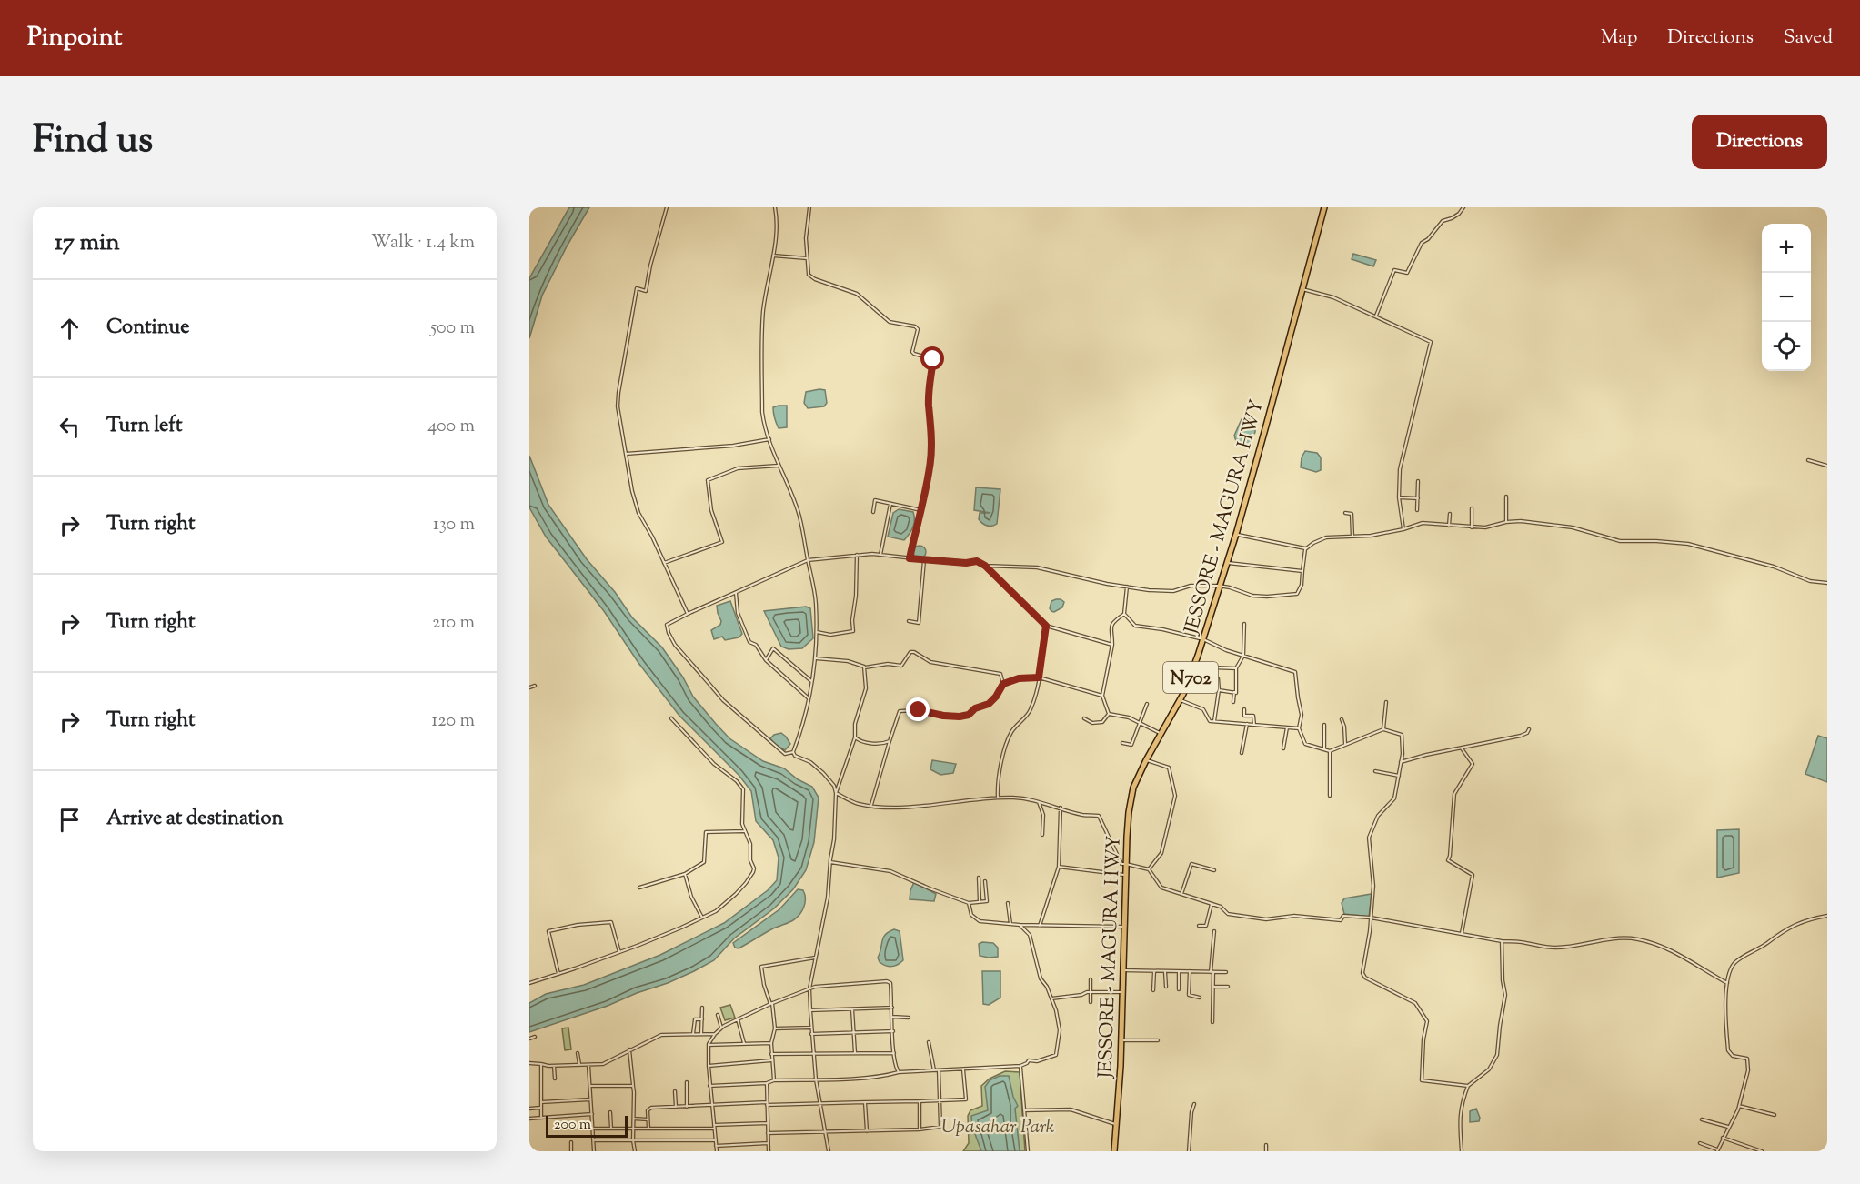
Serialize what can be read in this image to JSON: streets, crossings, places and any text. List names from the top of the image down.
{
  "streets": {
    "highway": ["JESSORE - MAGURA HWY", "N702"]
  },
  "parks": ["Upasahar Park"],
  "scale_bar": "200 m",
  "page": {
    "header": "Pinpoint",
    "nav": ["Map", "Directions", "Saved"],
    "title": "Find us",
    "buttons": "Directions",
    "heading": ["17 min", "Walk · 1.4 km"],
    "map_buttons": ["+", "−"],
    "list": [
      ["Continue", "500 m"],
      ["Turn left", "400 m"],
      ["Turn right", "130 m"],
      ["Turn right", "210 m"],
      ["Turn right", "120 m"],
      "Arrive at destination"
    ],
    "scale": "200 m"
  }
}
